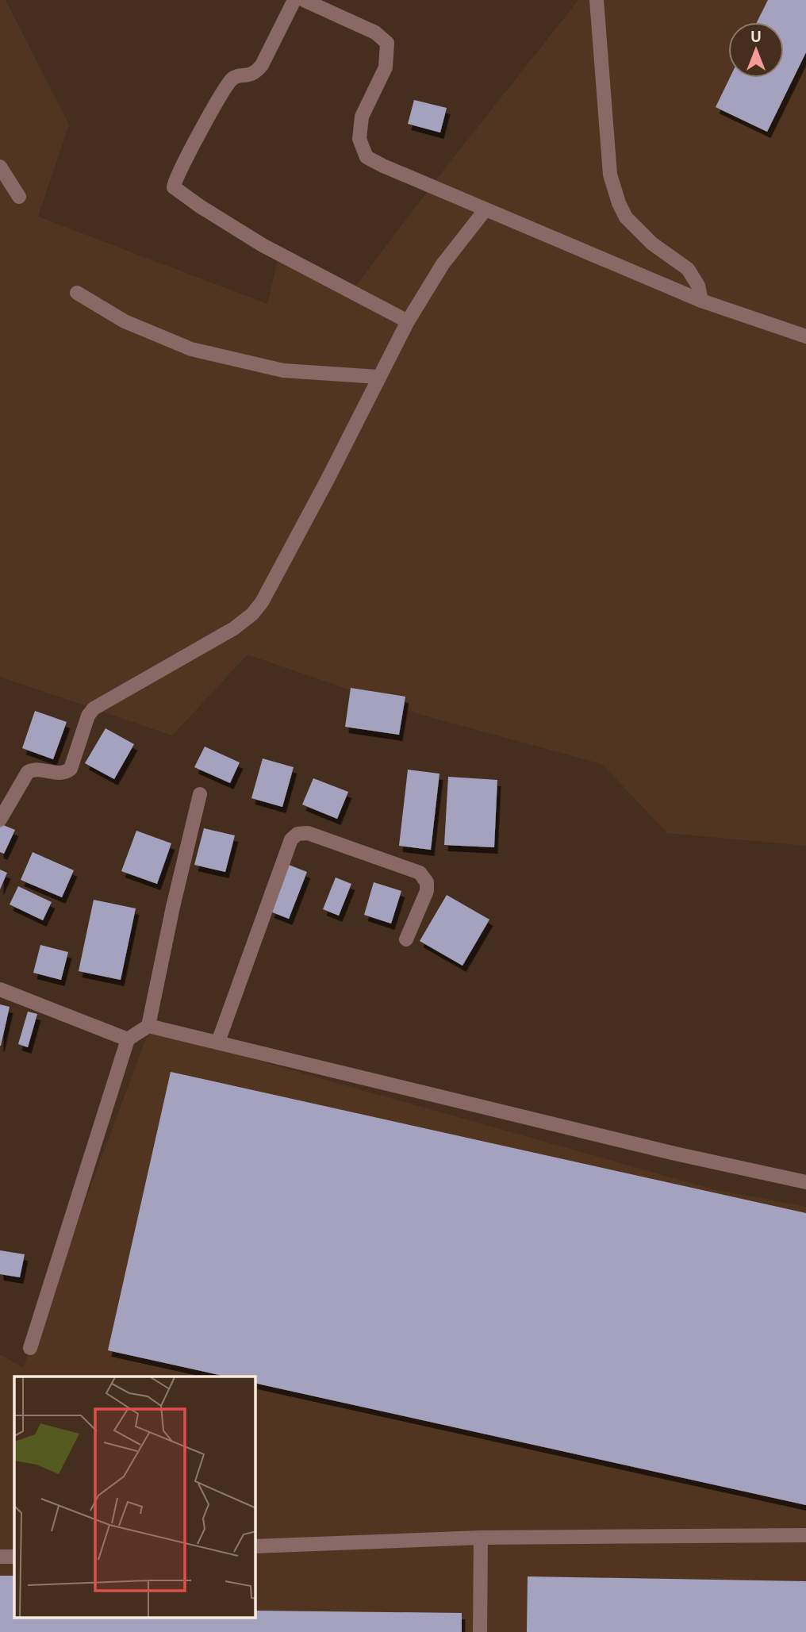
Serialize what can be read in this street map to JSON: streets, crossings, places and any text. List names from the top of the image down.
{
  "north": "top"
}
